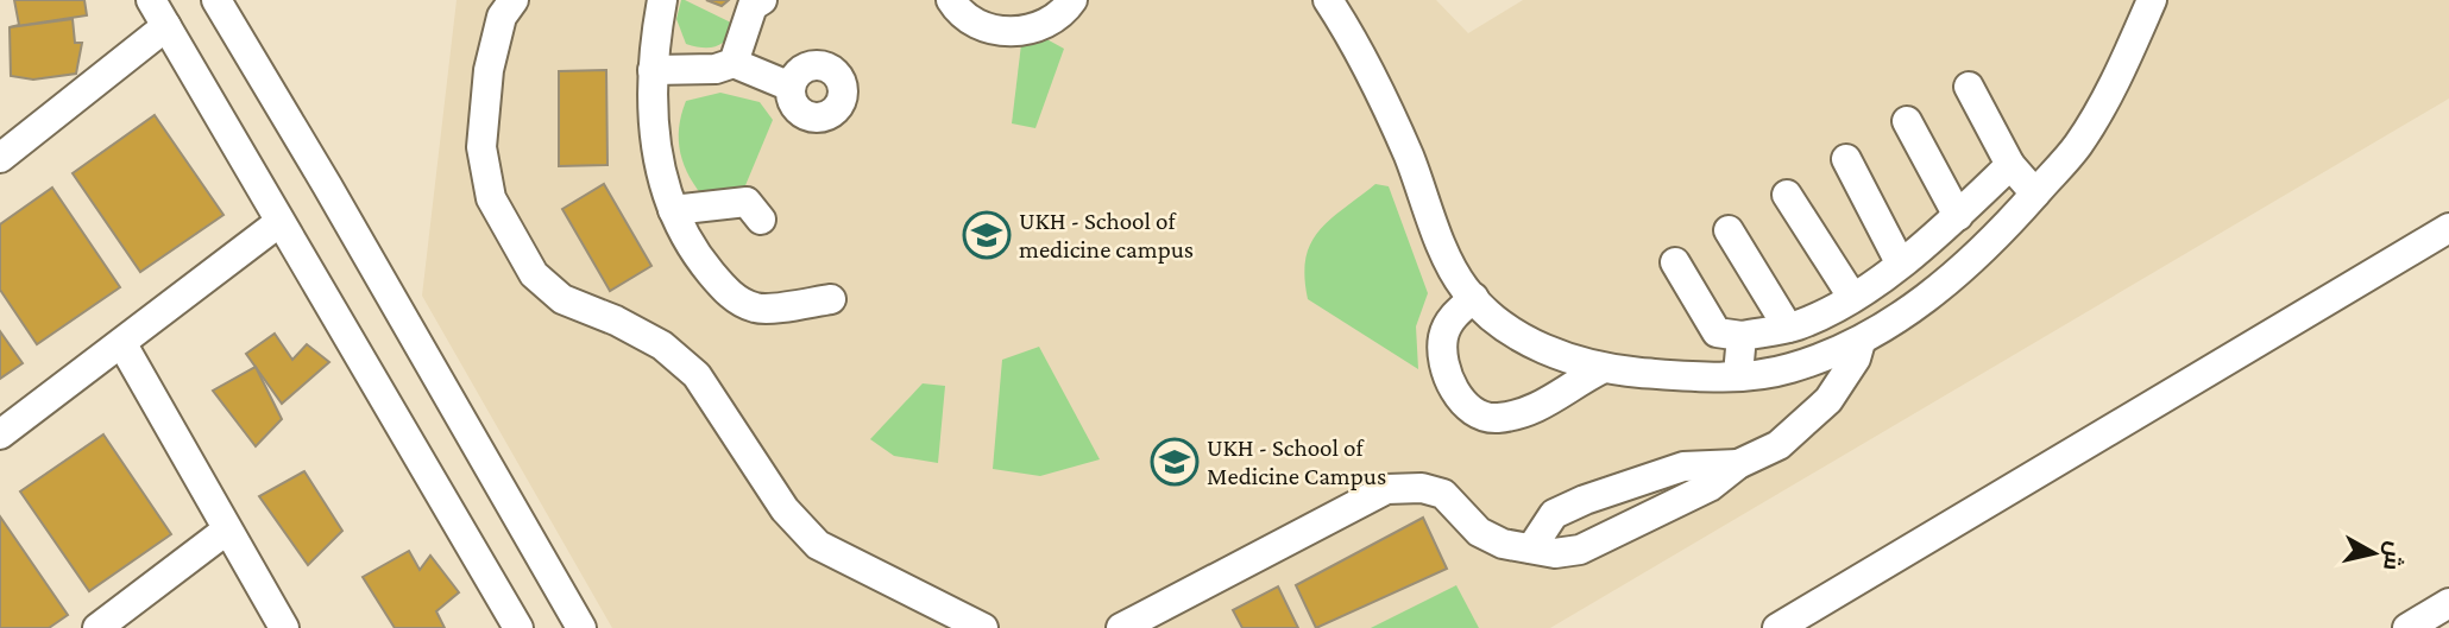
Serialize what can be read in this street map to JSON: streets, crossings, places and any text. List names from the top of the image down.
{
  "places": {
    "school or university": ["UKH - School of medicine campus", "UKH - School of Medicine Campus"]
  },
  "north": "right"
}
